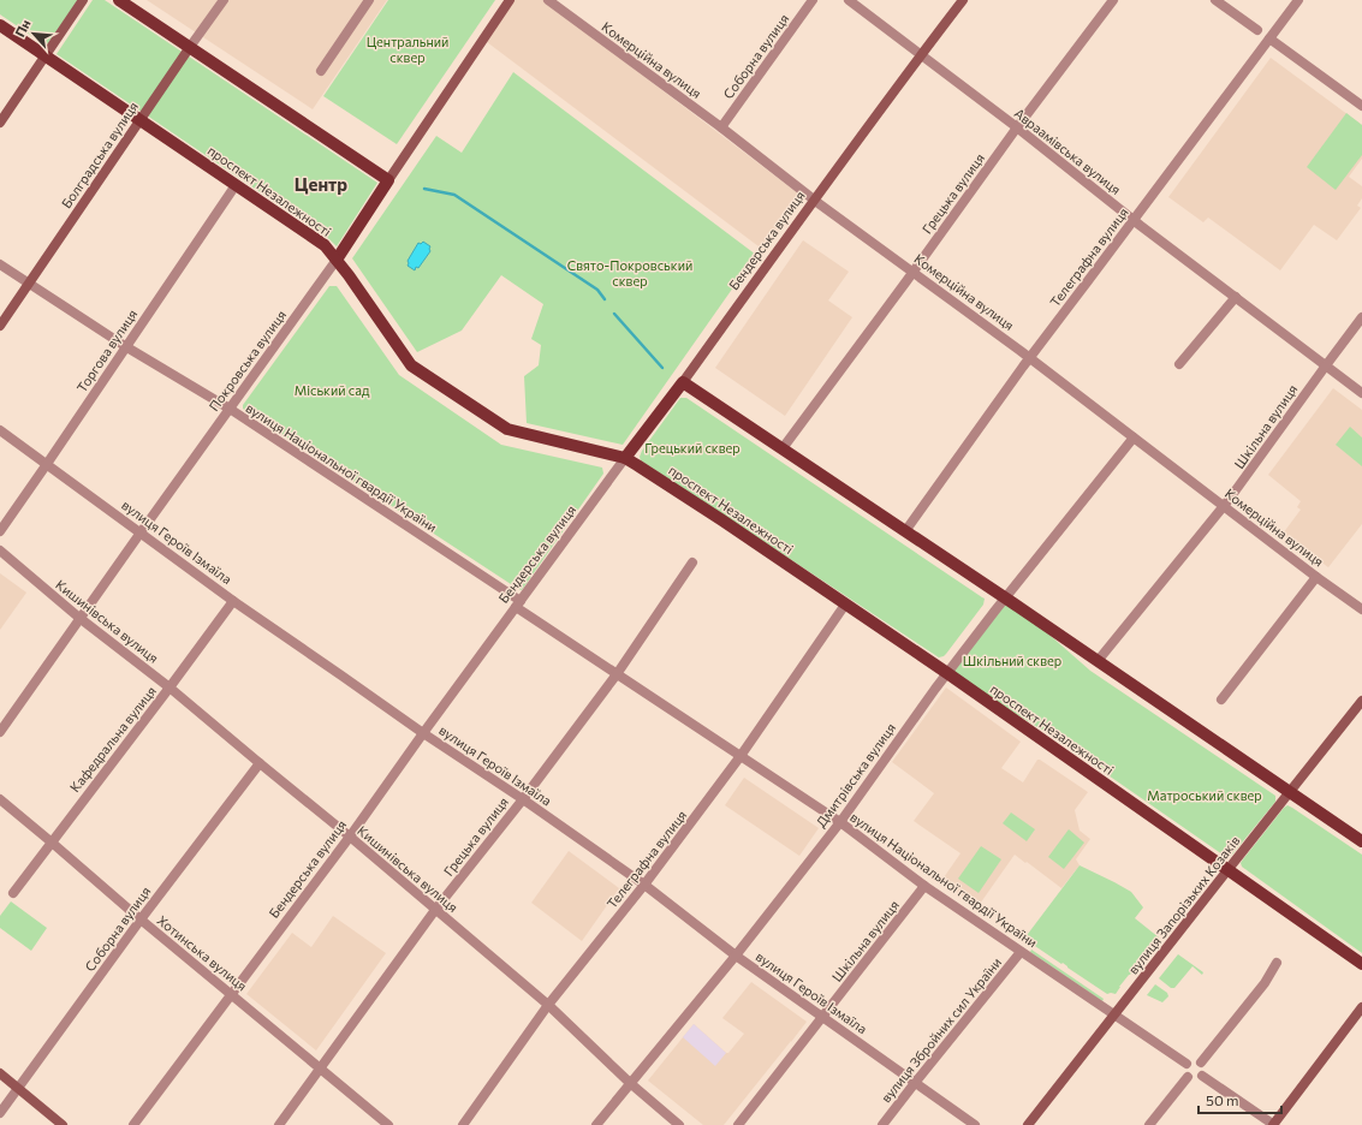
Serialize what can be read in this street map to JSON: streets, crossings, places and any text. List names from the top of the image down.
{
  "streets": {
    "main road": [
      "Болградська вулиця",
      "проспект Незалежності",
      "Бендерська вулиця",
      "Покровська вулиця",
      "вулиця Запорізьких Козаків"
    ],
    "street": [
      "Соборна вулиця",
      "Комерційна вулиця",
      "Авраамівська вулиця",
      "Грецька вулиця",
      "Телеграфна вулиця",
      "Торгова вулиця",
      "Шкільна вулиця",
      "вулиця Національної гвардії України",
      "вулиця Героїв Ізмаїла",
      "Кишинівська вулиця",
      "Кафедральна вулиця",
      "Дмитрівська вулиця",
      "Хотинська вулиця",
      "вулиця Збройних сил України"
    ]
  },
  "crossings": [
    ["Соборна вулиця", "Комерційна вулиця"],
    ["Соборна вулиця", "Кишинівська вулиця"],
    ["Соборна вулиця", "Хотинська вулиця"],
    ["Комерційна вулиця", "Грецька вулиця"],
    ["Комерційна вулиця", "Бендерська вулиця"],
    ["Комерційна вулиця", "Телеграфна вулиця"],
    ["Комерційна вулиця", "Шкільна вулиця"],
    ["Комерційна вулиця", "Дмитрівська вулиця"],
    ["Авраамівська вулиця", "Грецька вулиця"],
    ["Авраамівська вулиця", "Бендерська вулиця"],
    ["Авраамівська вулиця", "Телеграфна вулиця"],
    ["Авраамівська вулиця", "Шкільна вулиця"],
    ["Болградська вулиця", "проспект Незалежності"],
    ["Болградська вулиця", "вулиця Національної гвардії України"],
    ["проспект Незалежності", "Бендерська вулиця"],
    ["проспект Незалежності", "Телеграфна вулиця"],
    ["проспект Незалежності", "Торгова вулиця"],
    ["проспект Незалежності", "Покровська вулиця"],
    ["проспект Незалежності", "Дмитрівська вулиця"],
    ["проспект Незалежності", "вулиця Запорізьких Козаків"],
    ["Грецька вулиця", "вулиця Національної гвардії України"],
    ["Грецька вулиця", "вулиця Героїв Ізмаїла"],
    ["Грецька вулиця", "Кишинівська вулиця"],
    ["Грецька вулиця", "Хотинська вулиця"],
    ["Бендерська вулиця", "вулиця Національної гвардії України"],
    ["Бендерська вулиця", "вулиця Героїв Ізмаїла"],
    ["Бендерська вулиця", "Кишинівська вулиця"],
    ["Бендерська вулиця", "Хотинська вулиця"],
    ["Телеграфна вулиця", "вулиця Національної гвардії України"],
    ["Телеграфна вулиця", "вулиця Героїв Ізмаїла"],
    ["Телеграфна вулиця", "Кишинівська вулиця"],
    ["Торгова вулиця", "вулиця Національної гвардії України"],
    ["Торгова вулиця", "вулиця Героїв Ізмаїла"],
    ["Покровська вулиця", "вулиця Національної гвардії України"],
    ["Покровська вулиця", "вулиця Героїв Ізмаїла"],
    ["Покровська вулиця", "Кишинівська вулиця"],
    ["Шкільна вулиця", "вулиця Національної гвардії України"],
    ["Шкільна вулиця", "вулиця Героїв Ізмаїла"],
    ["вулиця Національної гвардії України", "Дмитрівська вулиця"],
    ["вулиця Національної гвардії України", "вулиця Запорізьких Козаків"],
    ["вулиця Національної гвардії України", "вулиця Збройних сил України"],
    ["вулиця Героїв Ізмаїла", "Кафедральна вулиця"],
    ["вулиця Героїв Ізмаїла", "Дмитрівська вулиця"],
    ["вулиця Героїв Ізмаїла", "вулиця Збройних сил України"],
    ["Кишинівська вулиця", "Кафедральна вулиця"],
    ["Кишинівська вулиця", "Дмитрівська вулиця"],
    ["Кафедральна вулиця", "Хотинська вулиця"]
  ],
  "districts": ["Центр"],
  "parks": [
    "Центральний сквер",
    "Свято-Покровський сквер",
    "Міський сад",
    "Грецький сквер",
    "Шкільний сквер",
    "Матроський сквер"
  ],
  "scale_bar": "50 m",
  "north": "top left"
}
